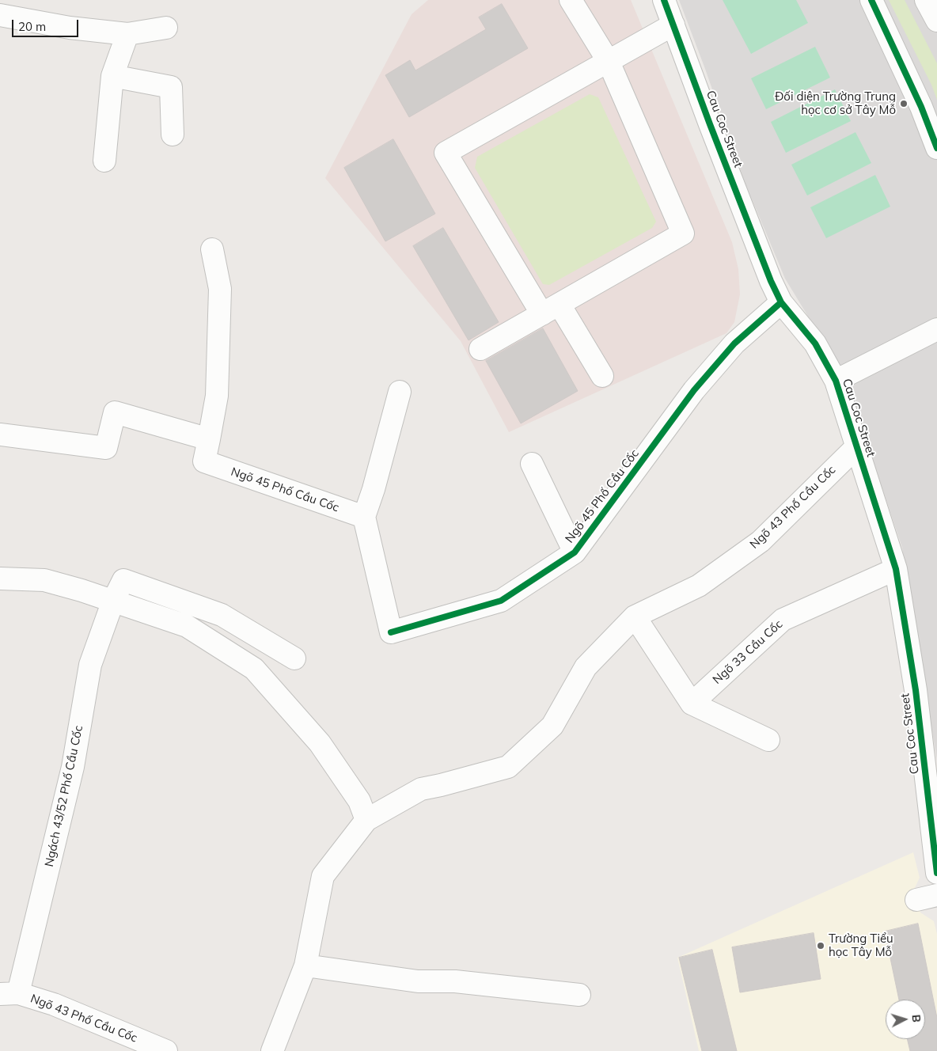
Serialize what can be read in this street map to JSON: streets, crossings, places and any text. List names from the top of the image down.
{
  "streets": {
    "street": [
      "Cau Coc Street",
      "Ngõ 45 Phố Cầu Cốc",
      "Ngõ 43 Phố Cầu Cốc",
      "Ngõ 33 Cầu Cốc",
      "Ngách 43/52 Phố Cầu Cốc"
    ]
  },
  "crossings": [
    ["Cau Coc Street", "Ngõ 45 Phố Cầu Cốc"],
    ["Cau Coc Street", "Ngõ 43 Phố Cầu Cốc"],
    ["Cau Coc Street", "Ngõ 33 Cầu Cốc"],
    ["Ngõ 43 Phố Cầu Cốc", "Ngách 43/52 Phố Cầu Cốc"]
  ],
  "places": ["Đối diện Trường Trung học cơ sở Tây Mỗ", "Trường Tiểu học Tây Mỗ"],
  "scale_bar": "20 m",
  "north": "right"
}
